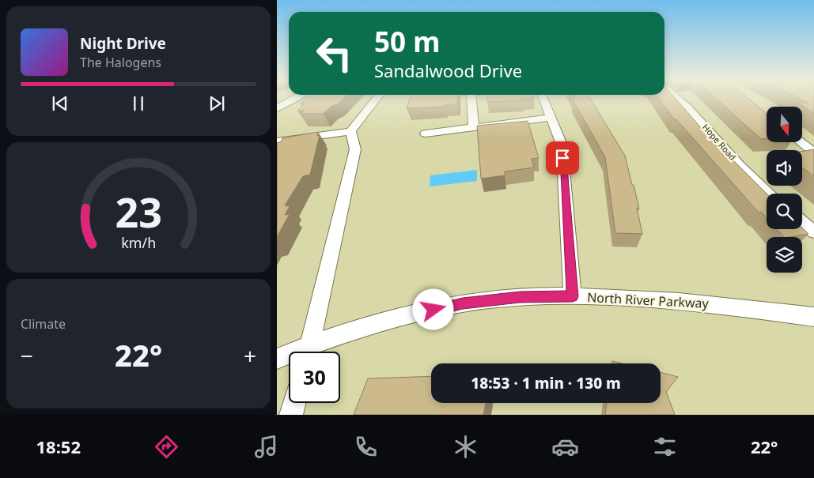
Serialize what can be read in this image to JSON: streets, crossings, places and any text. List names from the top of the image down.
{
  "streets": {
    "street": ["Hope Road", "North River Parkway"]
  },
  "north": "bottom",
  "page": {
    "turn": ["50 m", "Sandalwood Drive"],
    "song": ["Night Drive", "The Halogens"],
    "tile": "Climate",
    "heat": ["−", "22°", "+"],
    "limit": "30",
    "trip": "18:53 · 1 min · 130 m",
    "tabs": ["18:52", "22°"],
    "gauge": ["23", "km/h"]
  }
}
